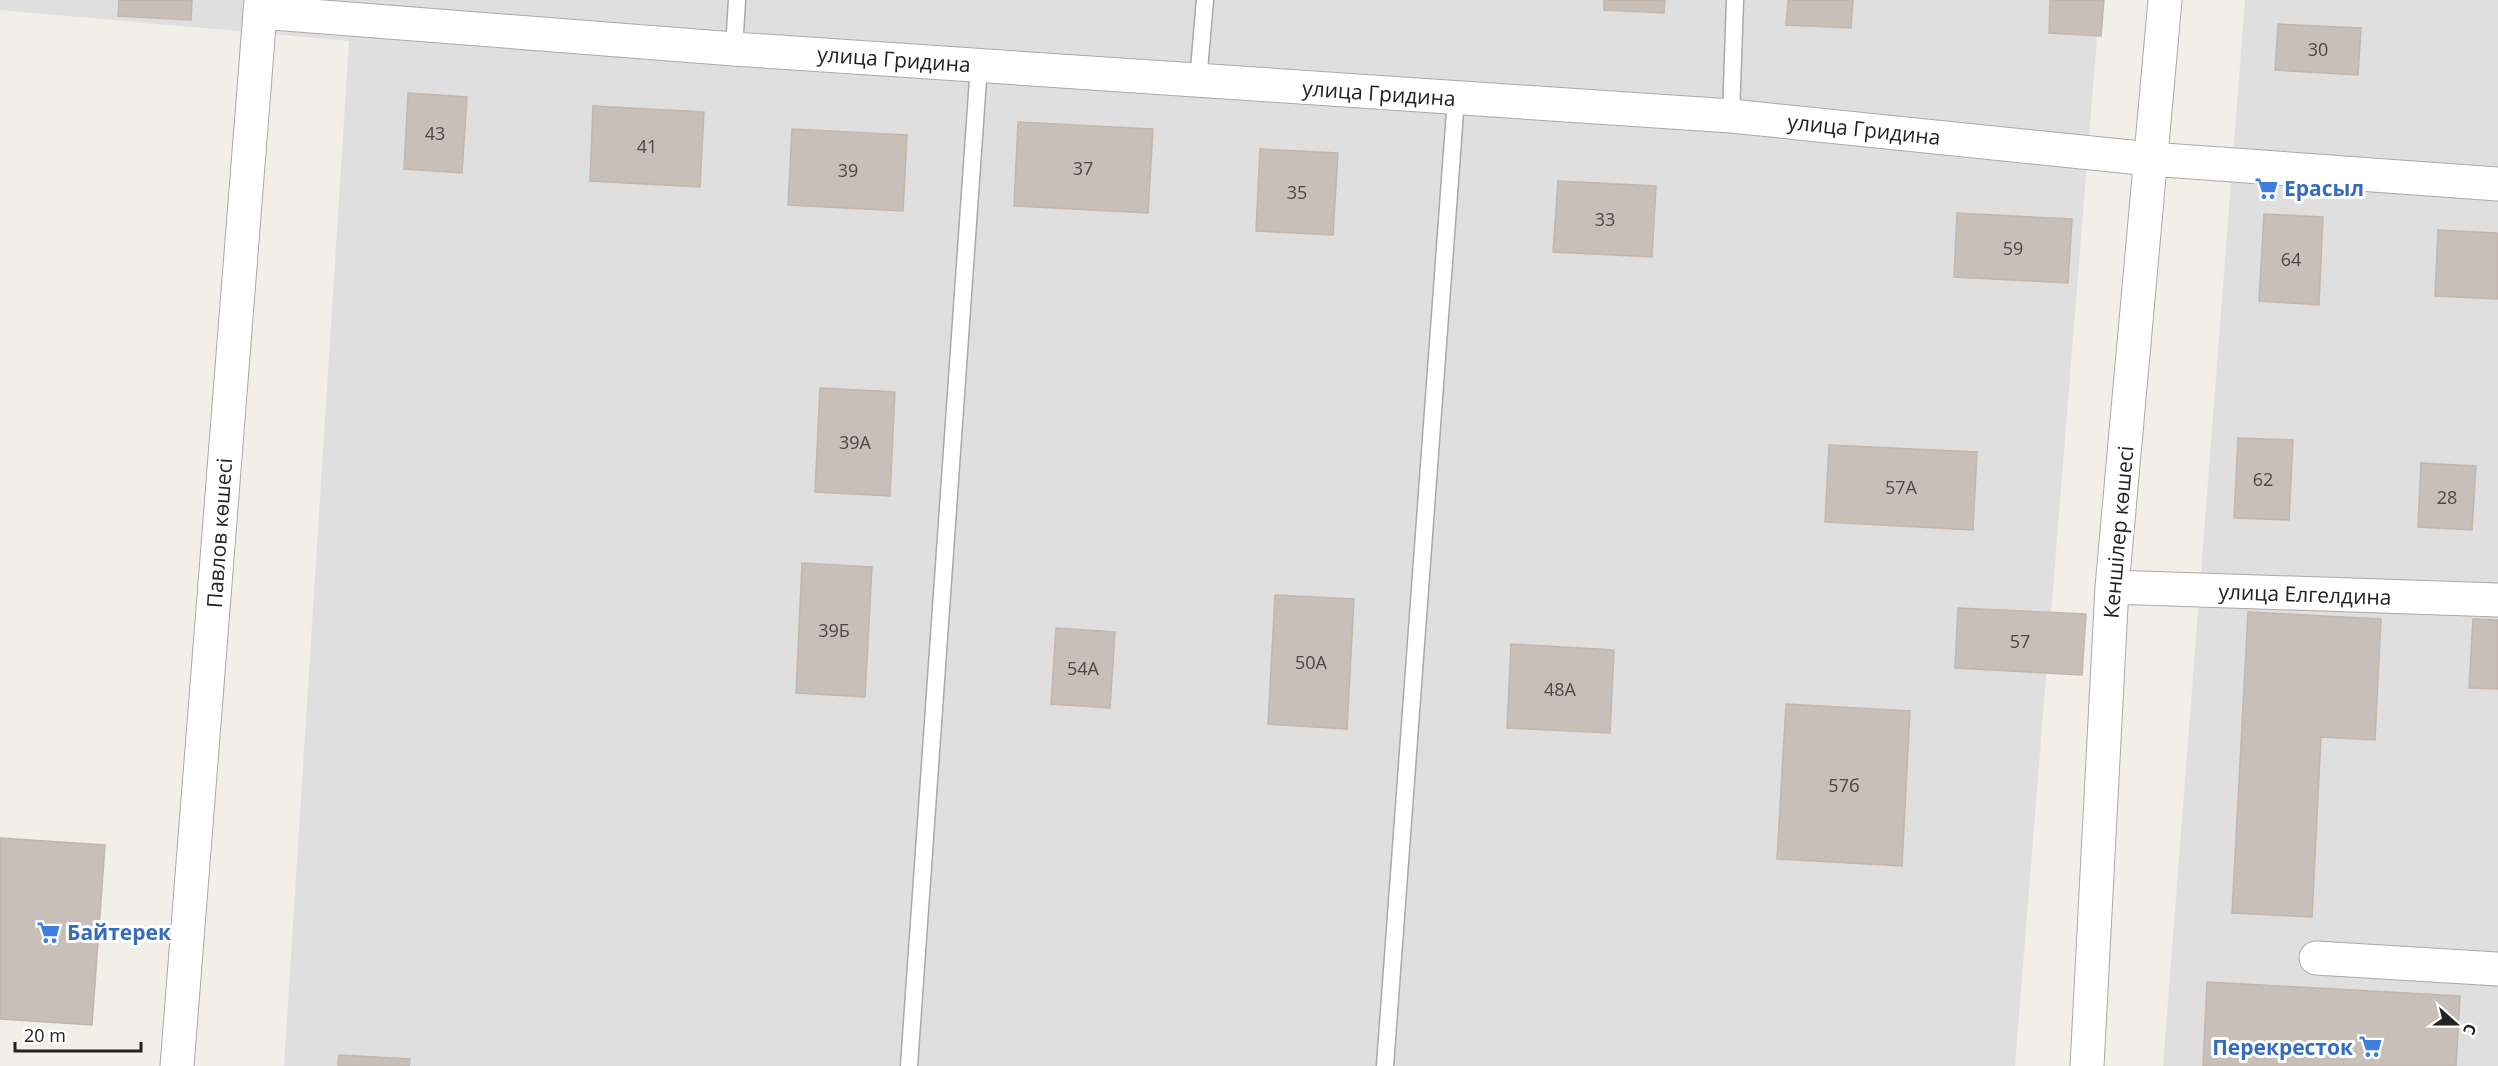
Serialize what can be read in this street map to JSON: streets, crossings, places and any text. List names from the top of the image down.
{
  "streets": {
    "street": [
      "улица Гридина",
      "Кеншілер көшесі",
      "Павлов көшесі",
      "улица Елгелдина"
    ]
  },
  "crossings": [
    ["улица Гридина", "Кеншілер көшесі"],
    ["улица Гридина", "Павлов көшесі"],
    ["Кеншілер көшесі", "улица Елгелдина"]
  ],
  "places": {
    "supermarket": ["Ерасыл", "Байтерек", "Перекресток"]
  },
  "house_numbers": [
    "30",
    "43",
    "41",
    "37",
    "39",
    "35",
    "33",
    "59",
    "64",
    "39А",
    "62",
    "57А",
    "28",
    "39Б",
    "57",
    "50А",
    "54А",
    "48А",
    "57б"
  ],
  "scale_bar": "20 m",
  "north": "right"
}
